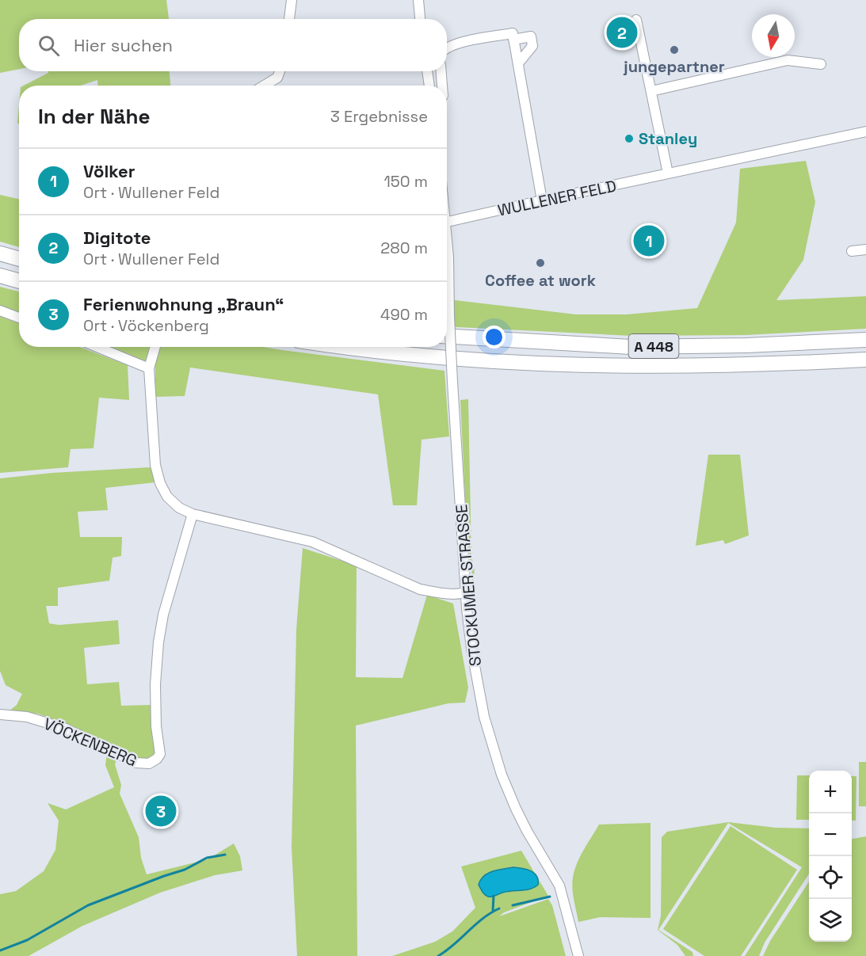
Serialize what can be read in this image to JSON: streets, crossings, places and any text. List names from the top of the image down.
{
  "streets": {
    "highway": ["A 448"],
    "street": ["WULLENER FELD", "STOCKUMER STRASSE", "VÖCKENBERG"]
  },
  "places": ["jungepartner", "Stanley", "Coffee at work"],
  "north": "bottom",
  "page": {
    "pins": ["2", "1", "3"],
    "search": "Hier suchen",
    "heading": ["In der Nähe", "3 Ergebnisse"],
    "list": [
      {
        "mark": "1",
        "name": "Völker",
        "note": "Ort · Wullener Feld",
        "value": "150 m"
      },
      {
        "mark": "2",
        "name": "Digitote",
        "note": "Ort · Wullener Feld",
        "value": "280 m"
      },
      {
        "mark": "3",
        "name": "Ferienwohnung „Braun“",
        "note": "Ort · Vöckenberg",
        "value": "490 m"
      }
    ],
    "map_buttons": ["+", "−"]
  }
}
